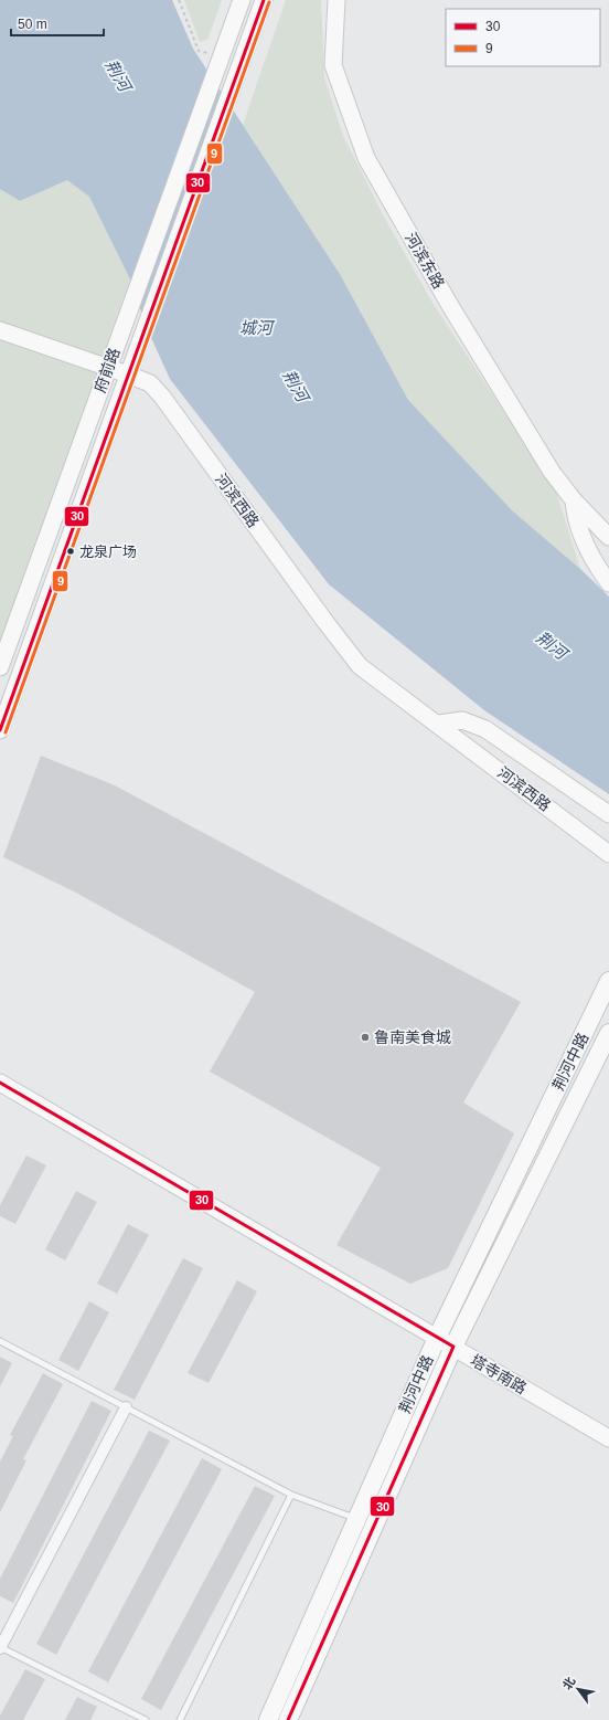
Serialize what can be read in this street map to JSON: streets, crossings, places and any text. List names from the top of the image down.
{
  "streets": {
    "main road": [
      "河滨东路",
      "府前路",
      "河滨西路",
      "荆河中路",
      "塔寺南路"
    ]
  },
  "crossings": [
    ["府前路", "河滨西路"],
    ["荆河中路", "塔寺南路"]
  ],
  "water": ["荆河", "城河"],
  "places": ["龙泉广场", "鲁南美食城"],
  "lines": ["transit line 30", "transit line 9"],
  "legend": ["30", "9"],
  "scale_bar": "50 m",
  "north": "top left"
}
